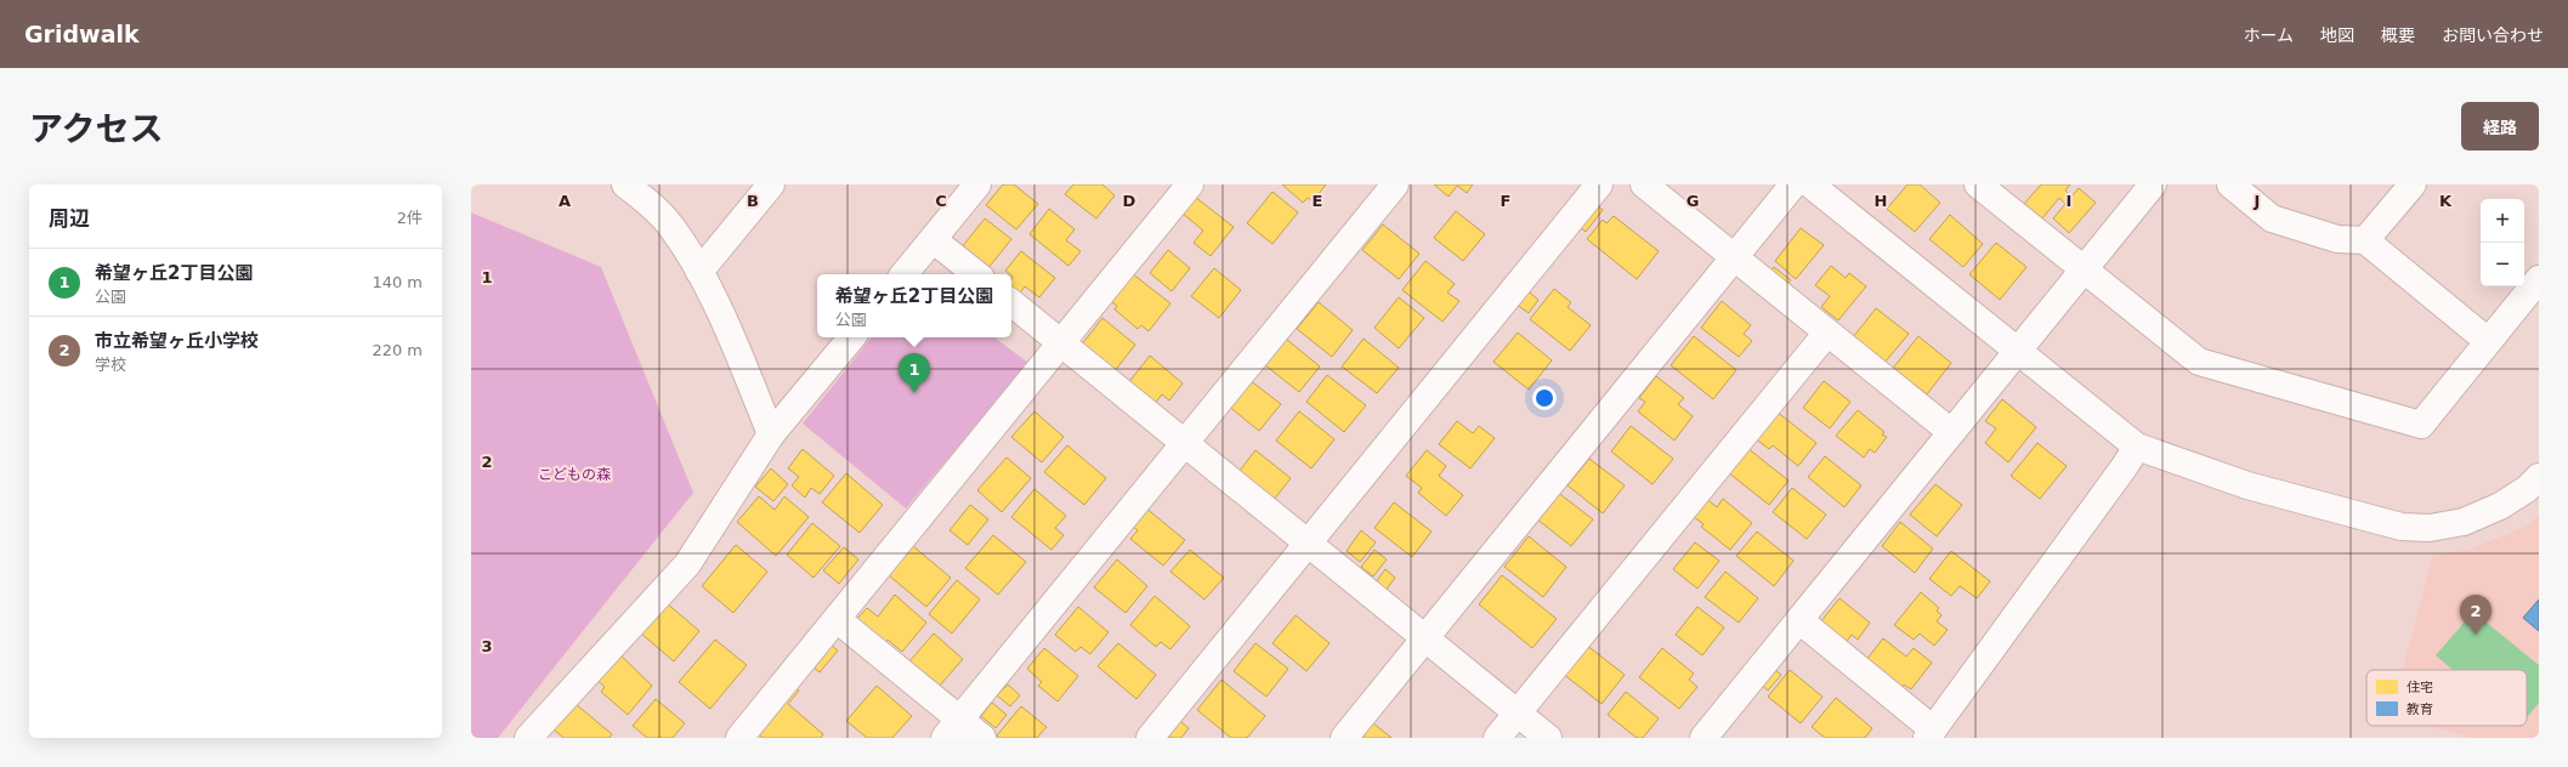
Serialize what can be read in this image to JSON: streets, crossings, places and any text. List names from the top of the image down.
{
  "parks": ["こどもの森"],
  "legend": ["住宅", "教育"],
  "page": {
    "header": "Gridwalk",
    "nav": [
      "ホーム",
      "地図",
      "概要",
      "お問い合わせ"
    ],
    "title": "アクセス",
    "buttons": "経路",
    "heading": ["周辺", "2件"],
    "map_buttons": ["+", "−"],
    "list": [
      {
        "mark": "1",
        "name": "希望ヶ丘2丁目公園",
        "note": "公園",
        "value": "140 m"
      },
      {
        "mark": "2",
        "name": "市立希望ヶ丘小学校",
        "note": "学校",
        "value": "220 m"
      }
    ],
    "popup": ["希望ヶ丘2丁目公園", "公園"],
    "pins": ["1", "2"]
  },
  "grid": {
    "columns": [
      "A",
      "B",
      "C",
      "D",
      "E",
      "F",
      "G",
      "H",
      "I",
      "J",
      "K"
    ],
    "rows": ["1", "2", "3"]
  }
}
